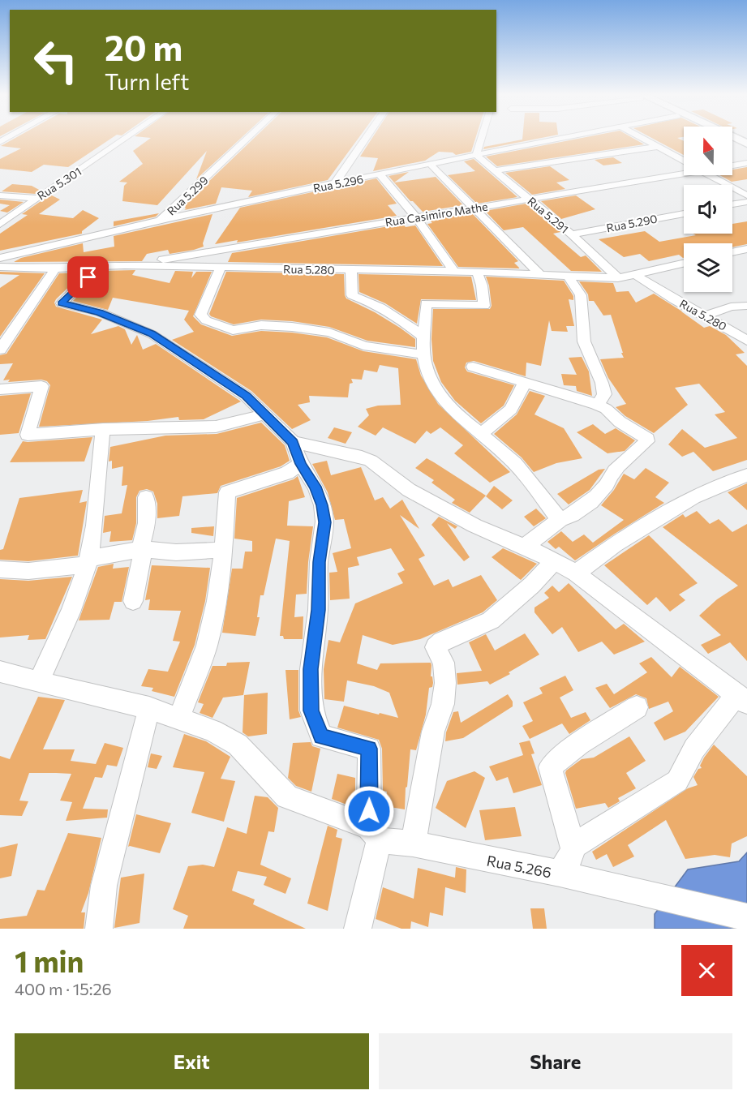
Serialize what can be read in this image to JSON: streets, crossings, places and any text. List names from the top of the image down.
{
  "streets": {
    "street": [
      "Rua 5.301",
      "Rua 5.296",
      "Rua 5.299",
      "Rua Casimiro Mathe",
      "Rua 5.291",
      "Rua 5.290",
      "Rua 5.280",
      "Rua 5.266"
    ]
  },
  "crossings": [
    ["Rua 5.296", "Rua 5.299"],
    ["Rua 5.296", "Rua 5.291"],
    ["Rua Casimiro Mathe", "Rua 5.291"],
    ["Rua Casimiro Mathe", "Rua 5.280"],
    ["Rua 5.291", "Rua 5.290"],
    ["Rua 5.291", "Rua 5.280"]
  ],
  "north": "top",
  "page": {
    "turn": ["20 m", "Turn left"],
    "heading": ["1 min", "400 m · 15:26"],
    "buttons": ["Exit", "Share"]
  }
}
